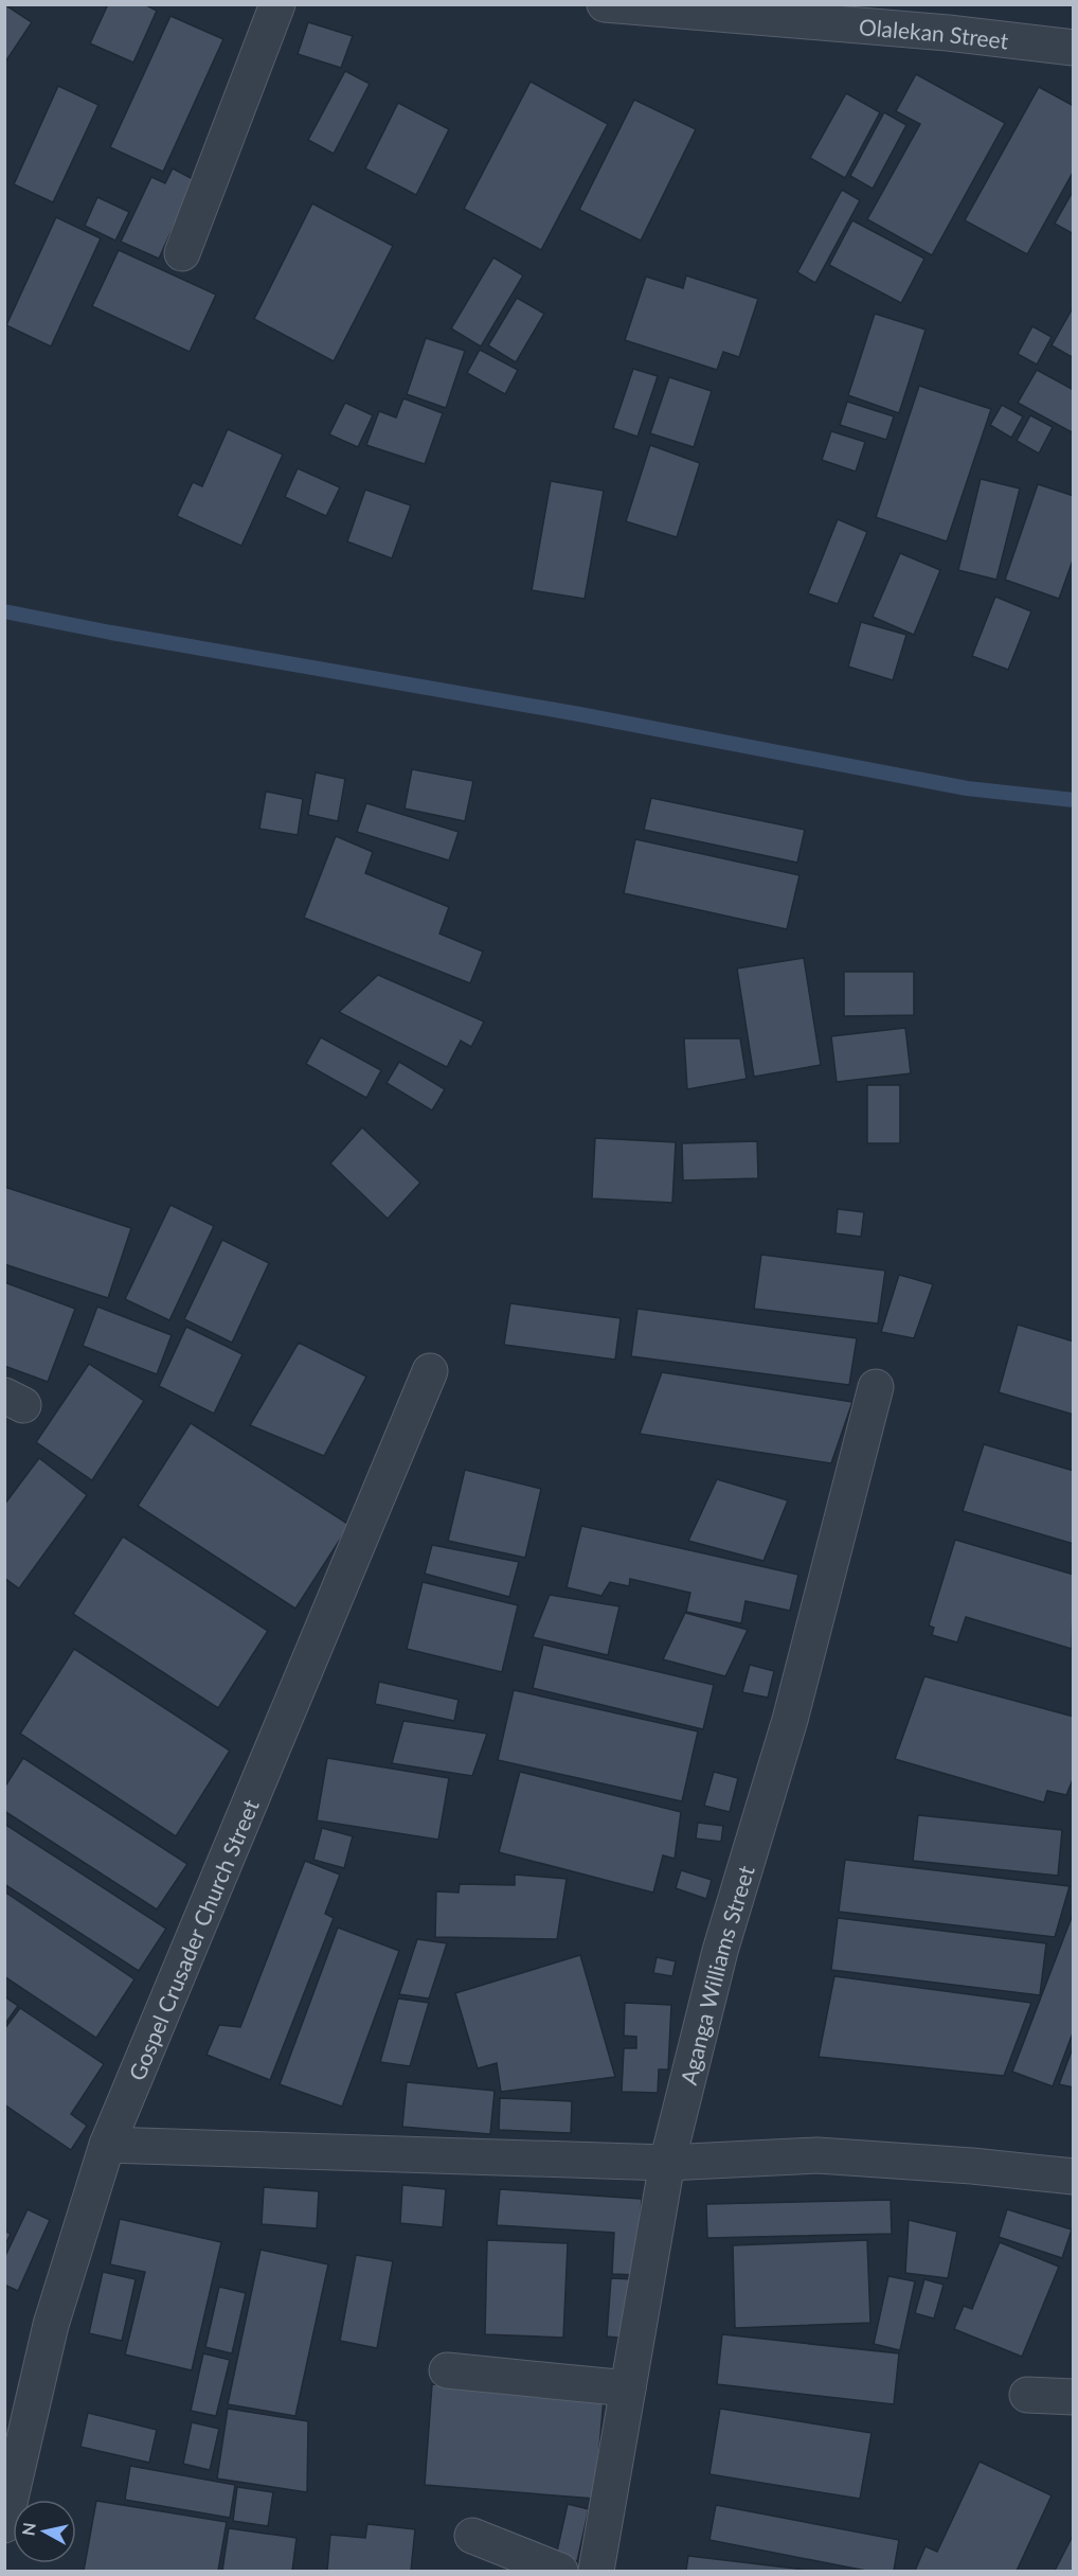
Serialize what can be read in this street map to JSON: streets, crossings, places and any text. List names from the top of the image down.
{
  "streets": {
    "street": ["Olalekan Street", "Gospel Crusader Church Street", "Aganga Williams Street"]
  },
  "north": "left"
}
